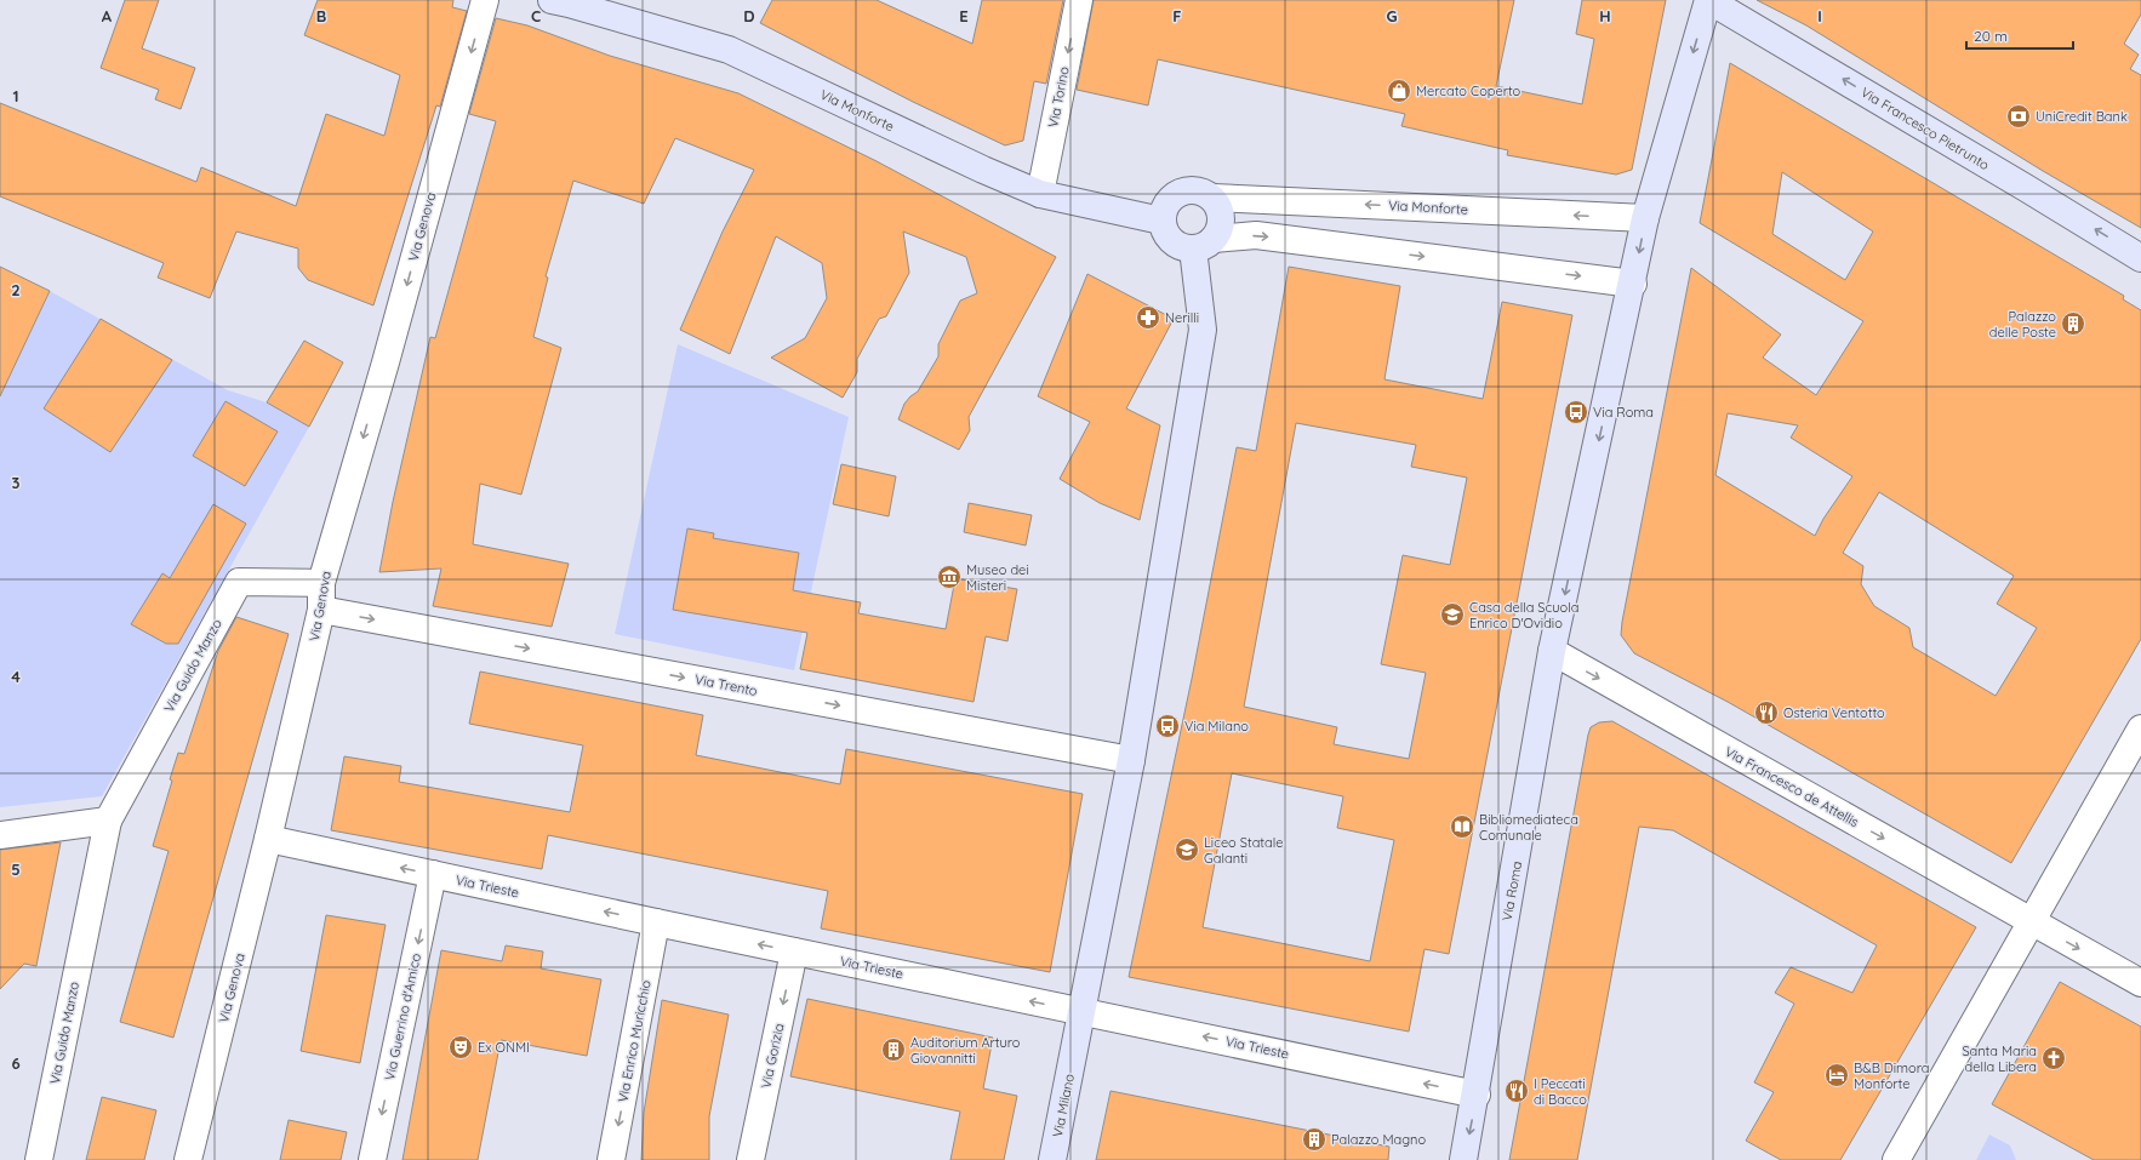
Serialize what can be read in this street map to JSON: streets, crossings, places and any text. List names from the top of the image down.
{
  "streets": {
    "street": [
      "Via Torino",
      "Via Monforte",
      "Via Francesco Pietrunto",
      "Via Genova",
      "Via Guido Manzo",
      "Via Trento",
      "Via Francesco de Attellis",
      "Via Trieste",
      "Via Roma",
      "Via Guerrino d'Amico",
      "Via Enrico Muricchio",
      "Via Gorizia",
      "Via Milano"
    ]
  },
  "crossings": [
    ["Via Torino", "Via Monforte"],
    ["Via Monforte", "Via Roma"],
    ["Via Monforte", "Via Milano"],
    ["Via Francesco Pietrunto", "Via Roma"],
    ["Via Genova", "Via Guido Manzo"],
    ["Via Genova", "Via Trento"],
    ["Via Genova", "Via Trieste"],
    ["Via Trento", "Via Milano"],
    ["Via Francesco de Attellis", "Via Roma"],
    ["Via Trieste", "Via Roma"],
    ["Via Trieste", "Via Guerrino d'Amico"],
    ["Via Trieste", "Via Enrico Muricchio"],
    ["Via Trieste", "Via Gorizia"],
    ["Via Trieste", "Via Milano"]
  ],
  "one_way": [
    "Via Torino",
    "Via Francesco Pietrunto",
    "Via Genova",
    "Via Trento",
    "Via Francesco de Attellis",
    "Via Trieste",
    "Via Roma",
    "Via Guerrino d'Amico",
    "Via Enrico Muricchio",
    "Via Gorizia"
  ],
  "places": {
    "shop": ["Mercato Coperto"],
    "bank": ["UniCredit Bank"],
    "pharmacy": ["Nerilli"],
    "building": ["Palazzo delle Poste", "Auditorium Arturo Giovannitti", "Palazzo Magno"],
    "bus stop": ["Via Roma", "Via Milano"],
    "museum": ["Museo dei Misteri"],
    "school or university": ["Casa della Scuola Enrico D'Ovidio", "Liceo Statale Galanti"],
    "restaurant": ["Osteria Ventotto", "I Peccati di Bacco"],
    "library": ["Bibliomediateca Comunale"],
    "theatre": ["Ex ONMI"],
    "church": ["Santa Maria della Libera"],
    "hotel": ["B&B Dimora Monforte"]
  },
  "scale_bar": "20 m",
  "grid": {
    "columns": [
      "A",
      "B",
      "C",
      "D",
      "E",
      "F",
      "G",
      "H",
      "I"
    ],
    "rows": [
      "1",
      "2",
      "3",
      "4",
      "5",
      "6"
    ]
  }
}
